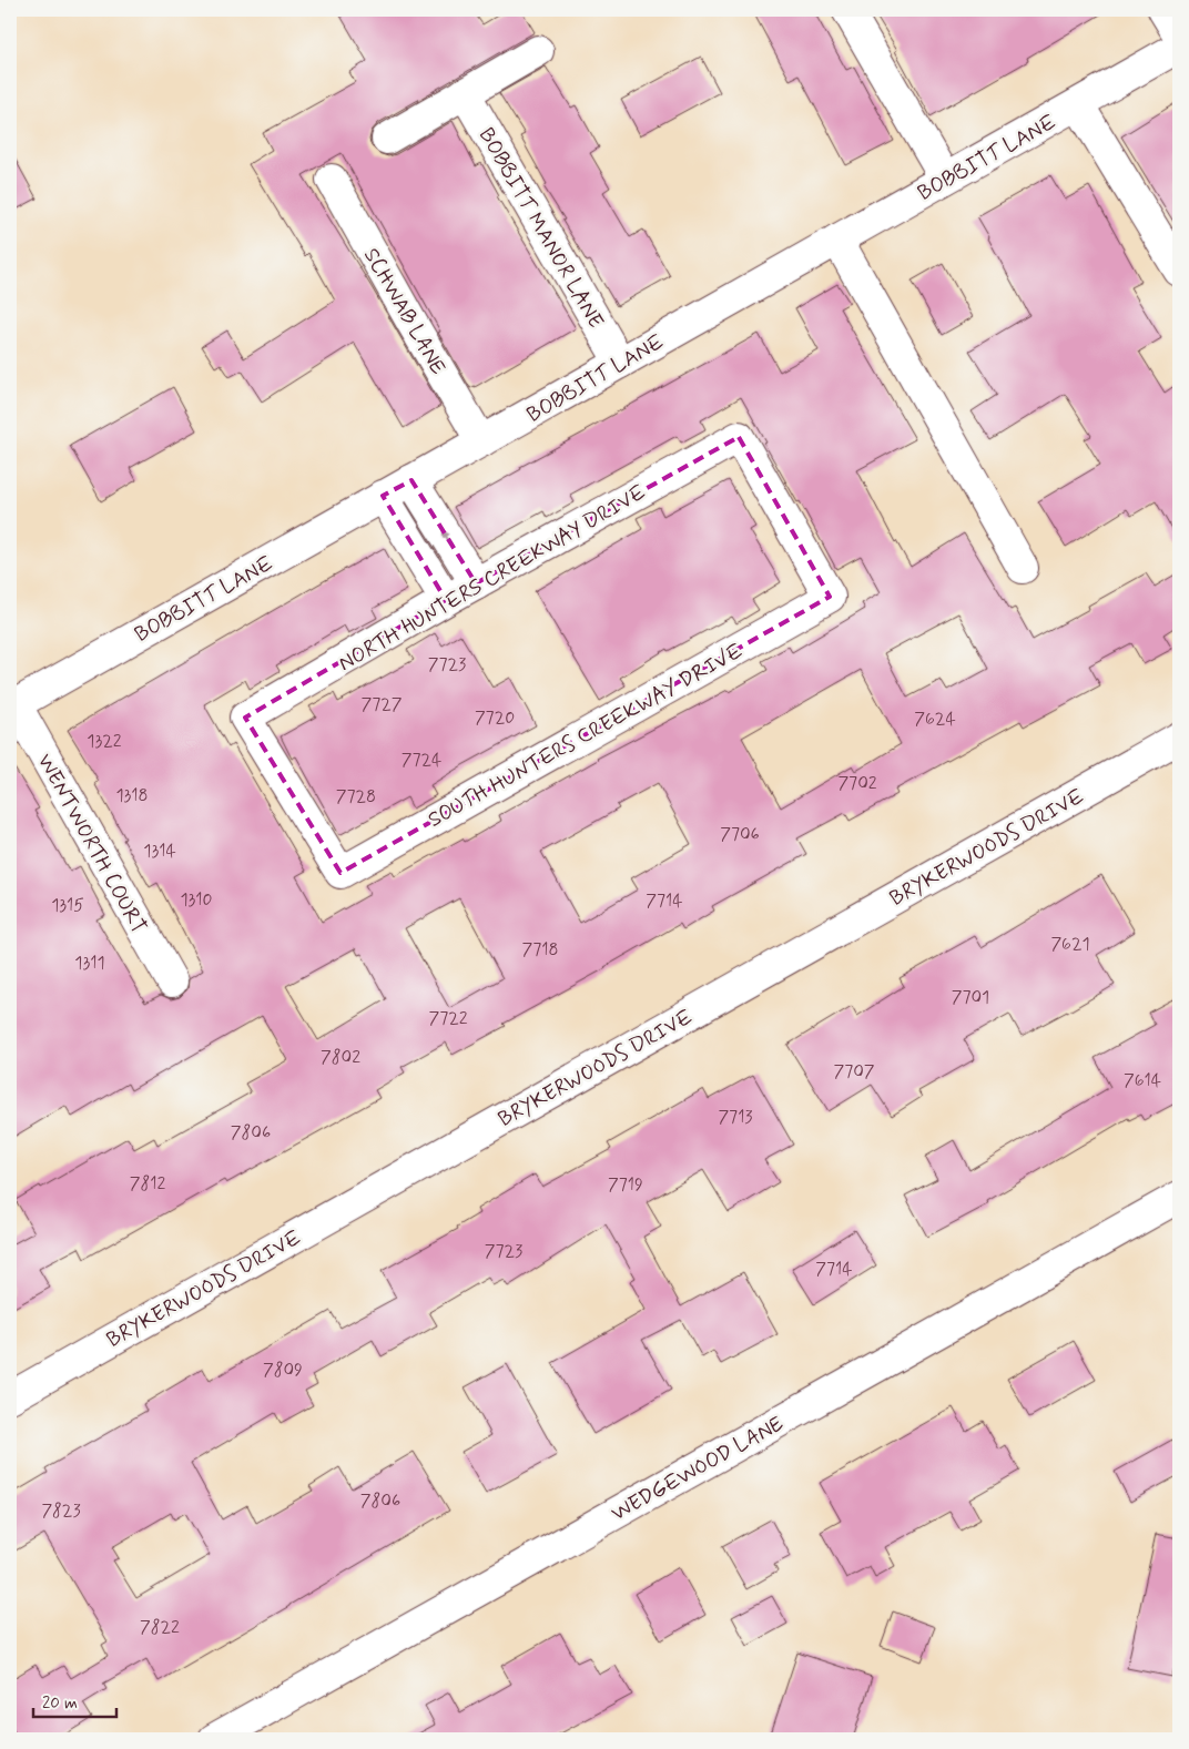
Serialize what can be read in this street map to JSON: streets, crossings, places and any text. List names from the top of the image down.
{
  "streets": {
    "street": [
      "BOBBITT LANE",
      "BOBBITT MANOR LANE",
      "SCHWAB LANE",
      "NORTH HUNTERS CREEKWAY DRIVE",
      "SOUTH HUNTERS CREEKWAY DRIVE",
      "WENTWORTH COURT",
      "BRYKERWOODS DRIVE",
      "WEDGEWOOD LANE"
    ]
  },
  "crossings": [
    ["BOBBITT LANE", "BOBBITT MANOR LANE"],
    ["BOBBITT LANE", "SCHWAB LANE"],
    ["BOBBITT LANE", "WENTWORTH COURT"],
    ["NORTH HUNTERS CREEKWAY DRIVE", "SOUTH HUNTERS CREEKWAY DRIVE"]
  ],
  "house_numbers": [
    "7723",
    "7727",
    "7720",
    "7624",
    "1322",
    "7724",
    "7702",
    "1318",
    "7728",
    "7706",
    "1314",
    "1310",
    "7714",
    "1315",
    "7621",
    "7718",
    "1311",
    "7701",
    "7722",
    "7802",
    "7707",
    "7614",
    "7713",
    "7806",
    "7812",
    "7719",
    "7723",
    "7714",
    "7809",
    "7806",
    "7823",
    "7822"
  ],
  "scale_bar": "20 m"
}
